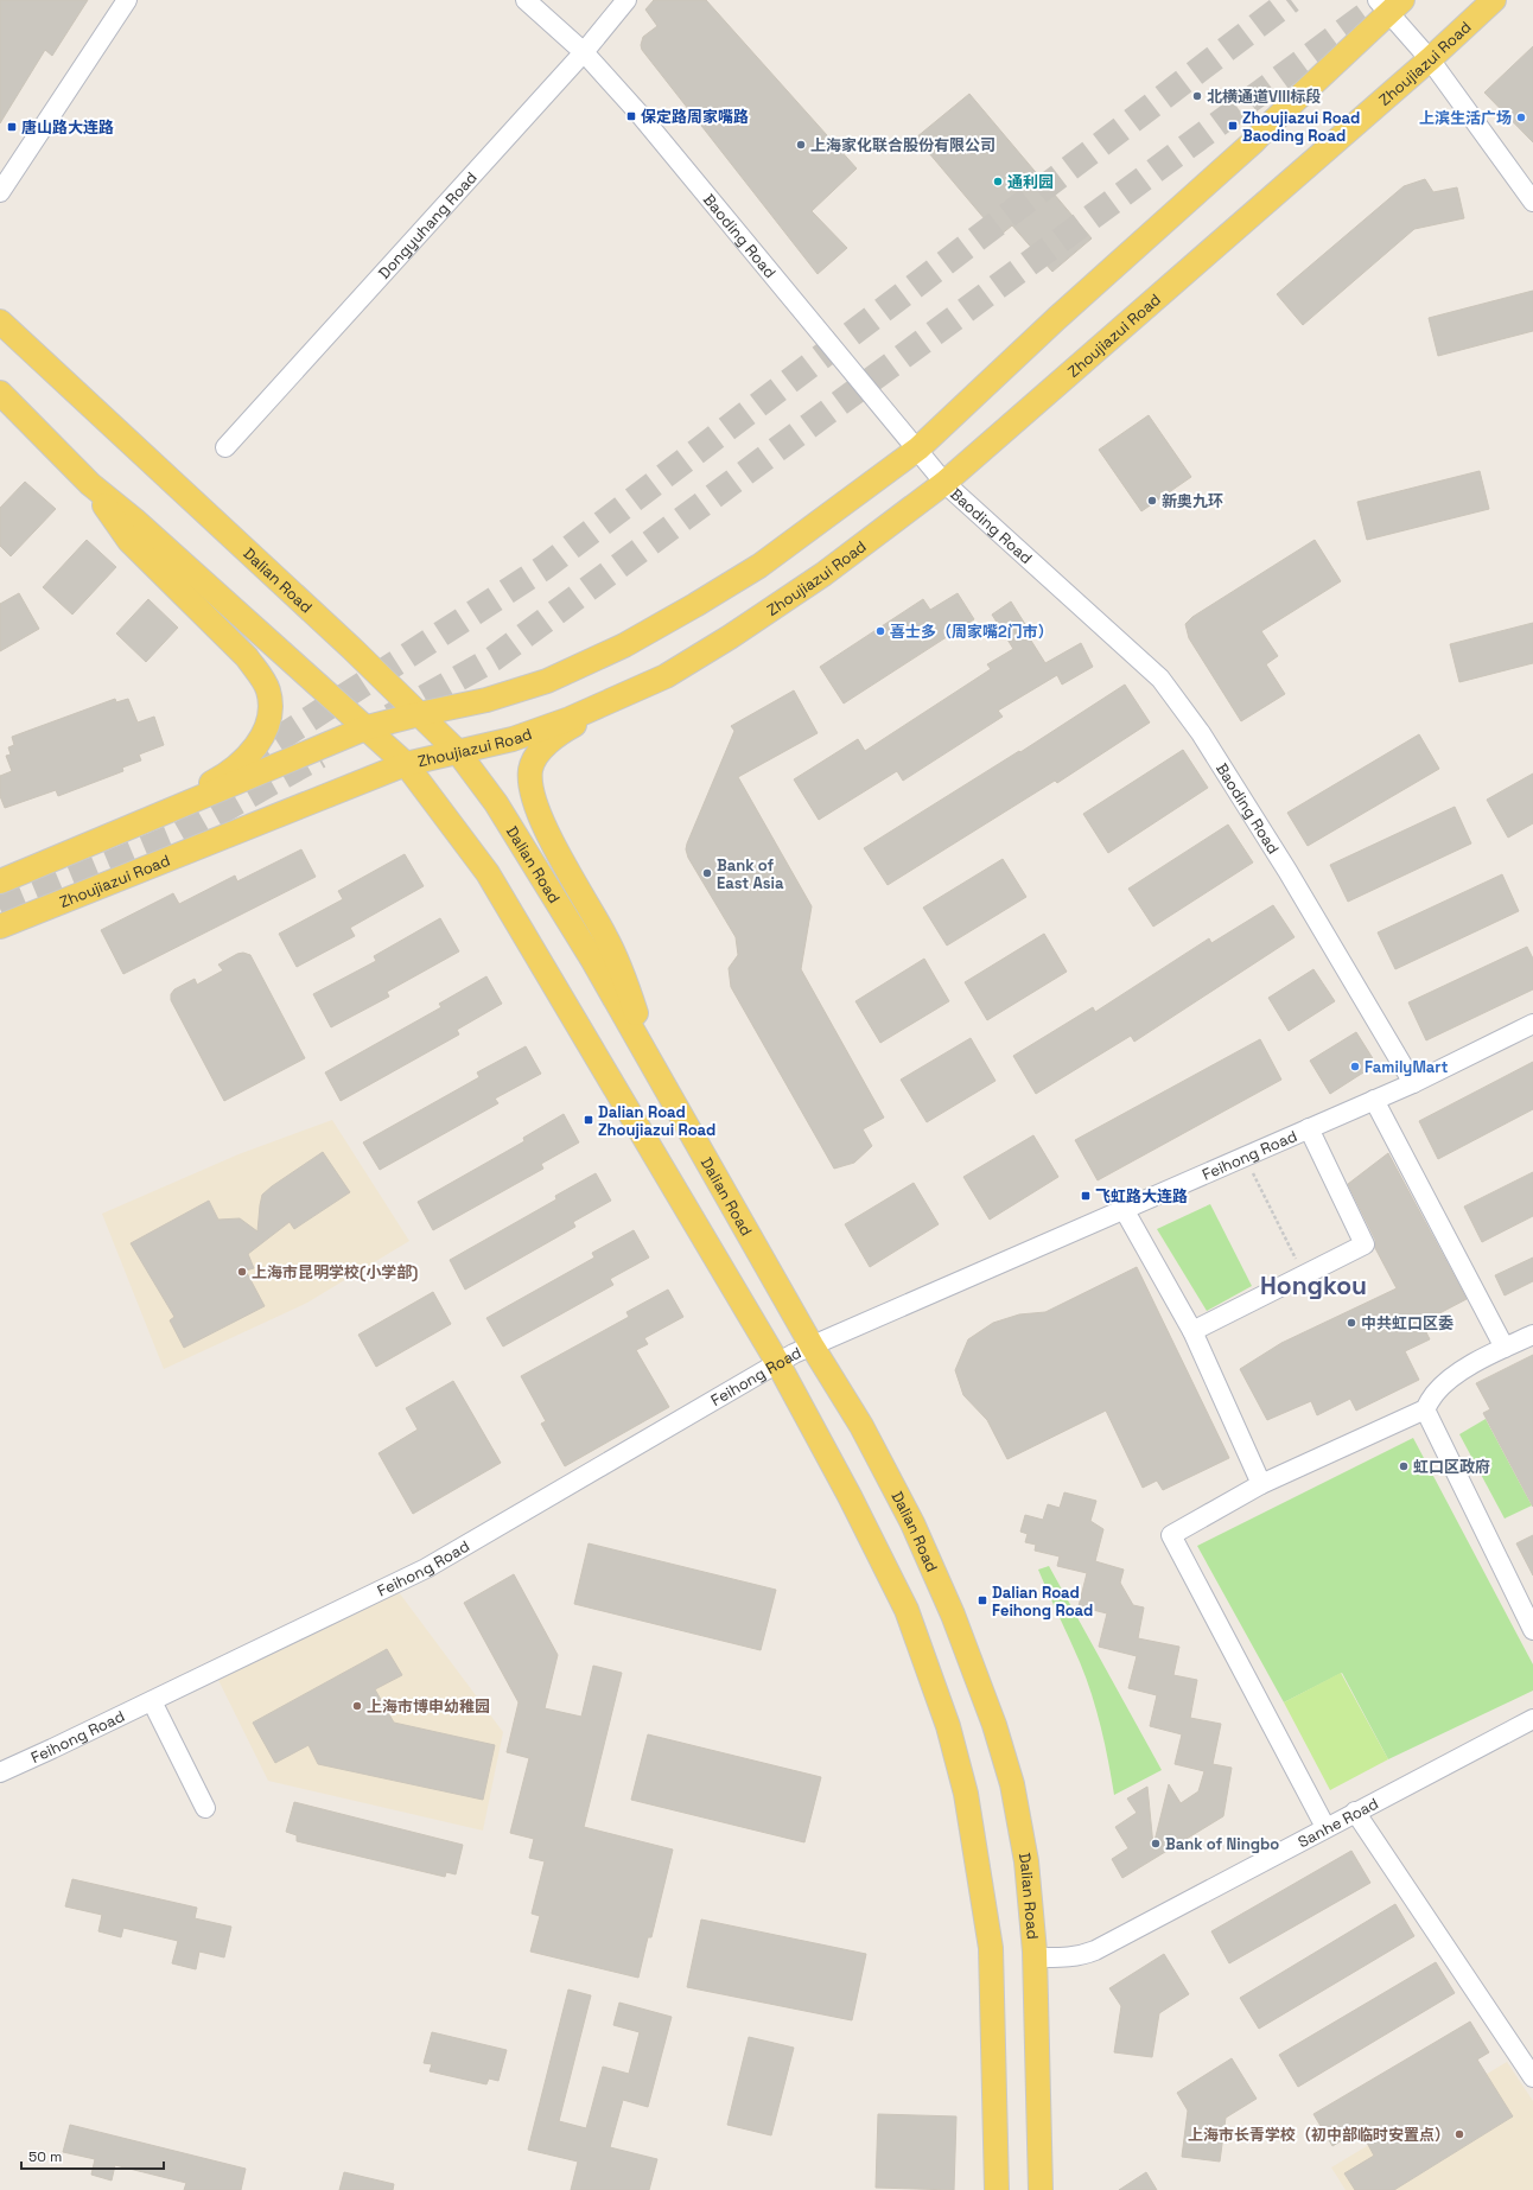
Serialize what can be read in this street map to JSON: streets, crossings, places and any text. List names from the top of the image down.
{
  "streets": {
    "main road": ["Zhoujiazui Road", "Dalian Road"],
    "street": [
      "Dongyuhang Road",
      "Baoding Road",
      "Feihong Road",
      "Sanhe Road"
    ]
  },
  "crossings": [
    ["Zhoujiazui Road", "Baoding Road"],
    ["Zhoujiazui Road", "Dalian Road"],
    ["Dongyuhang Road", "Baoding Road"],
    ["Baoding Road", "Feihong Road"],
    ["Dalian Road", "Feihong Road"],
    ["Dalian Road", "Sanhe Road"]
  ],
  "districts": ["Hongkou"],
  "places": {
    "other": [
      "北横通道VIII标段",
      "上滨生活广场",
      "上海家化联合股份有限公司",
      "通利园",
      "新奥九环",
      "喜士多（周家嘴2门市）",
      "Bank of East Asia",
      "FamilyMart",
      "上海市昆明学校(小学部)",
      "中共虹口区委",
      "虹口区政府",
      "上海市博申幼稚园",
      "Bank of Ningbo",
      "上海市长青学校（初中部临时安置点）"
    ],
    "transit": [
      "保定路周家嘴路",
      "Zhoujiazui Road Baoding Road",
      "唐山路大连路",
      "Dalian Road Zhoujiazui Road",
      "飞虹路大连路",
      "Dalian Road Feihong Road"
    ]
  },
  "scale_bar": "50 m"
}
